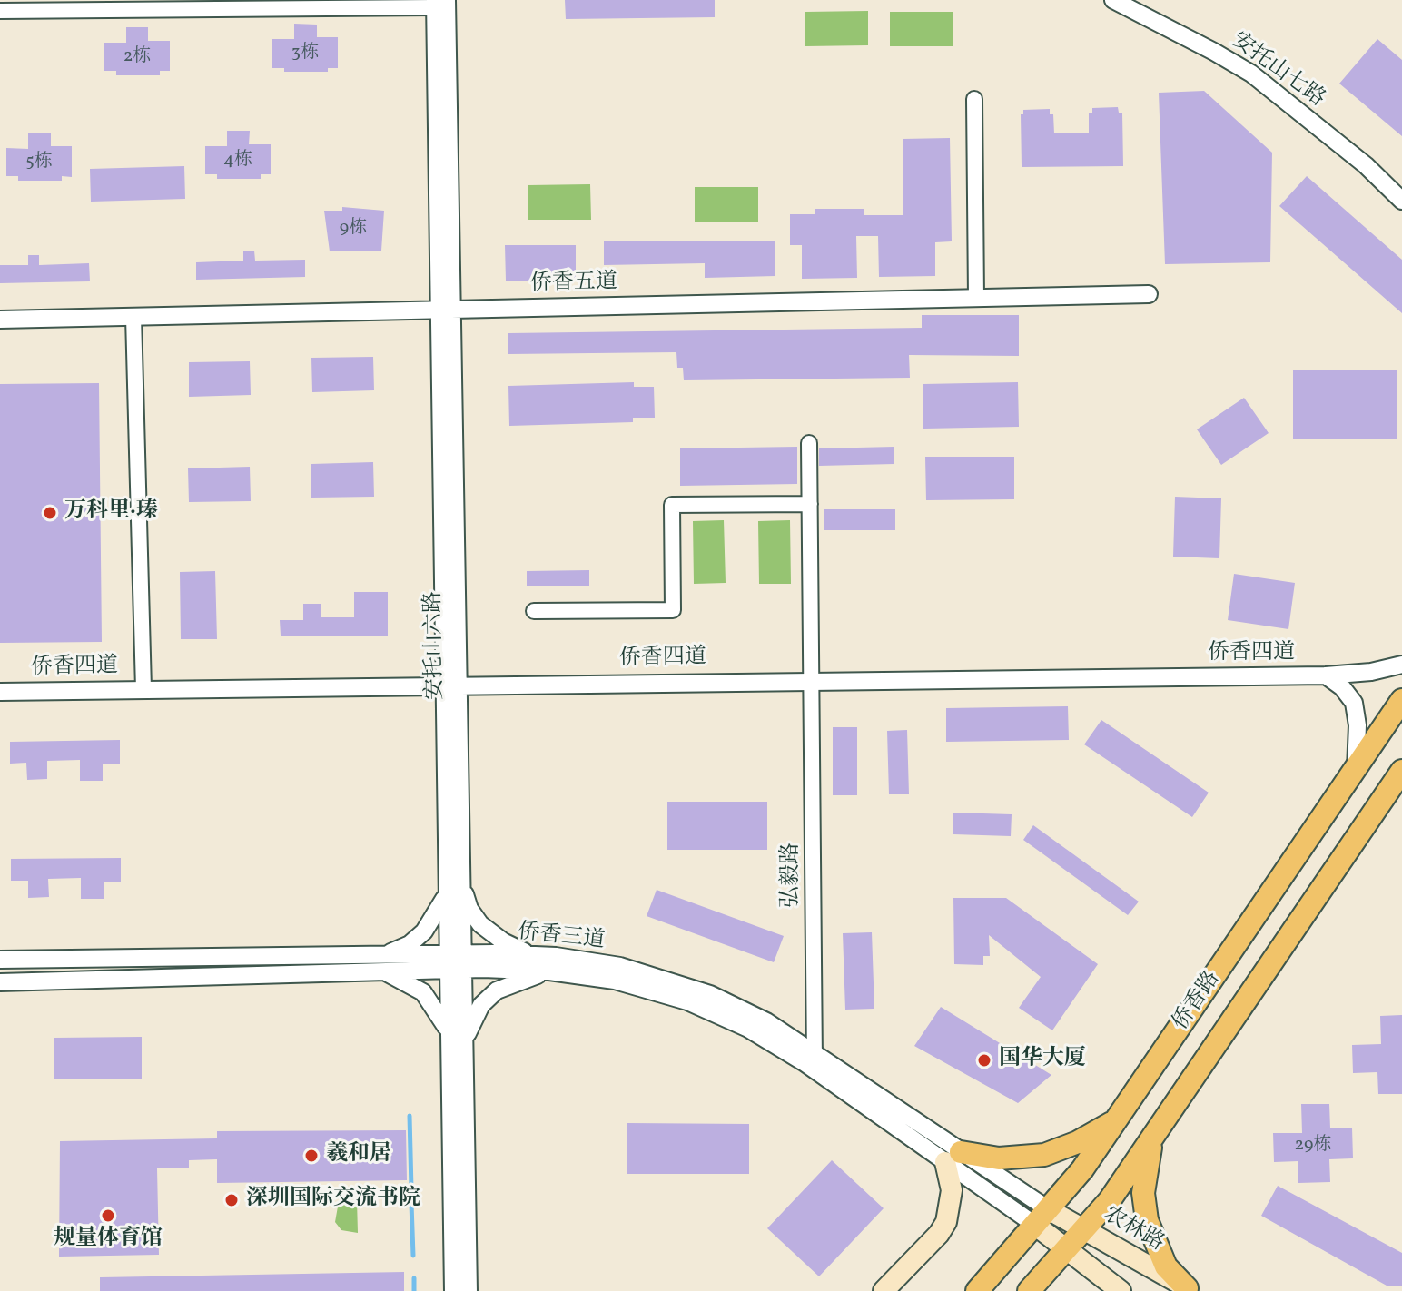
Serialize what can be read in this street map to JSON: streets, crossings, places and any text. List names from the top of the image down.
{
  "streets": {
    "main road": ["侨香路", "农林路"],
    "street": [
      "安托山七路",
      "侨香五道",
      "安托山六路",
      "侨香四道",
      "弘毅路",
      "侨香三道"
    ]
  },
  "crossings": [
    ["侨香五道", "安托山六路"],
    ["安托山六路", "侨香四道"],
    ["安托山六路", "侨香三道"],
    ["侨香四道", "弘毅路"],
    ["弘毅路", "侨香三道"],
    ["侨香三道", "侨香路"],
    ["侨香三道", "农林路"],
    ["侨香路", "农林路"]
  ],
  "places": [
    "万科里·瑧",
    "国华大厦",
    "羲和居",
    "深圳国际交流书院",
    "规量体育馆"
  ],
  "house_numbers": [
    "3栋",
    "2栋",
    "4栋",
    "5栋",
    "9栋",
    "29栋"
  ]
}
